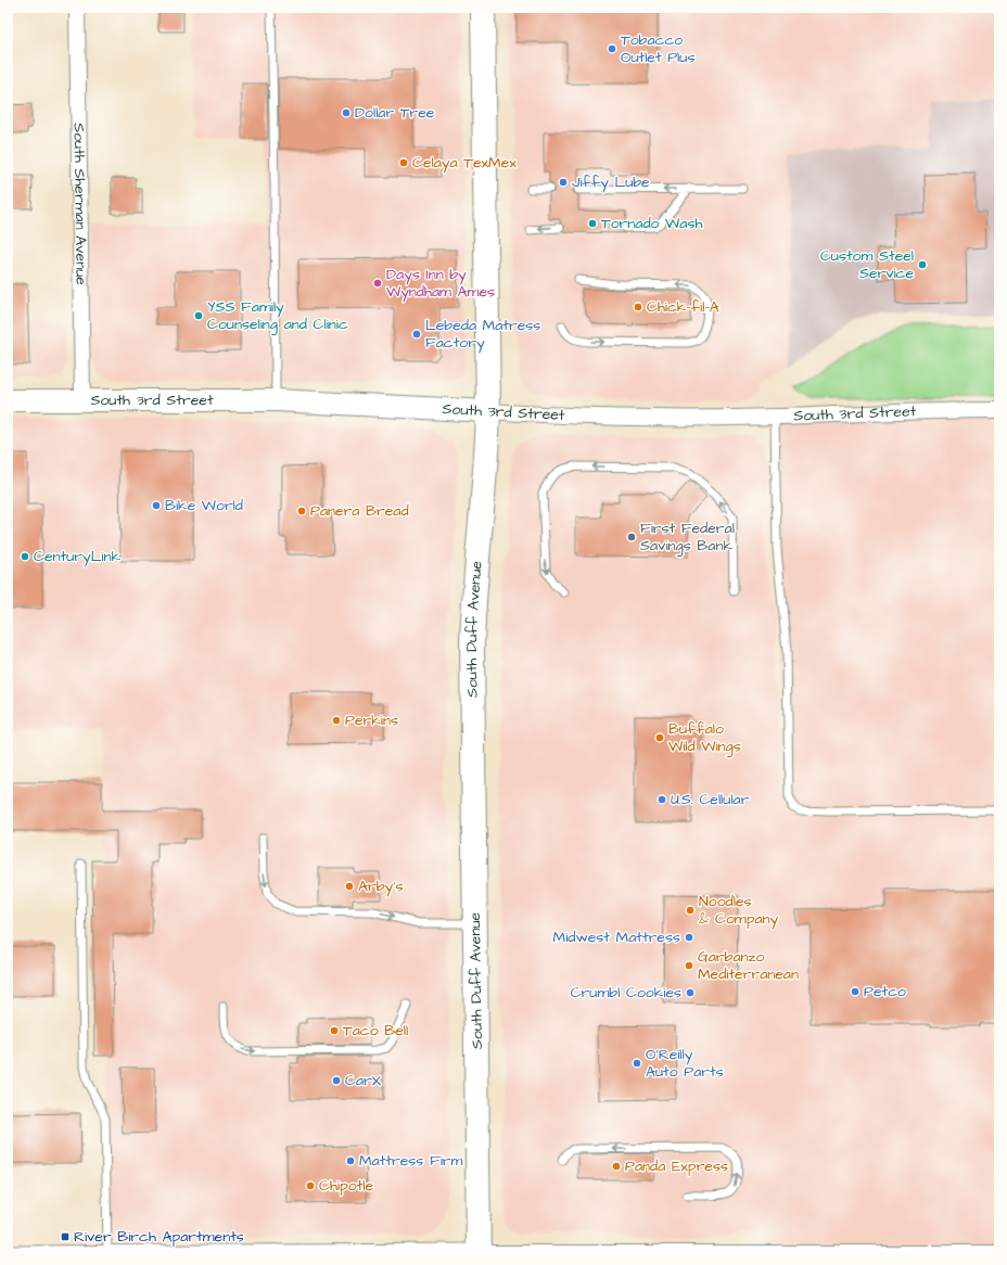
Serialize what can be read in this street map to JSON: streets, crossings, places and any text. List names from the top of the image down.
{
  "streets": {
    "main road": ["South 3rd Street", "South Duff Avenue"],
    "street": ["South Sherman Avenue"]
  },
  "crossings": [
    ["South Sherman Avenue", "South 3rd Street"],
    ["South 3rd Street", "South Duff Avenue"]
  ],
  "places": {
    "other": [
      "Tobacco Outlet Plus",
      "Dollar Tree",
      "Celaya TexMex",
      "Jiffy Lube",
      "Tornado Wash",
      "Custom Steel Service",
      "Days Inn by Wyndham Ames",
      "Chick-fil-A",
      "YSS Family Counseling and Clinic",
      "Lebeda Matress Factory",
      "Bike World",
      "Panera Bread",
      "First Federal Savings Bank",
      "CenturyLink",
      "Perkins",
      "Buffalo Wild Wings",
      "U.S. Cellular",
      "Arby's",
      "Noodles & Company",
      "Midwest Mattress",
      "Garbanzo Mediterranean",
      "Petco",
      "Crumbl Cookies",
      "Taco Bell",
      "O'Reilly Auto Parts",
      "CarX",
      "Mattress Firm",
      "Panda Express",
      "Chipotle"
    ],
    "transit": ["River Birch Apartments"]
  }
}
